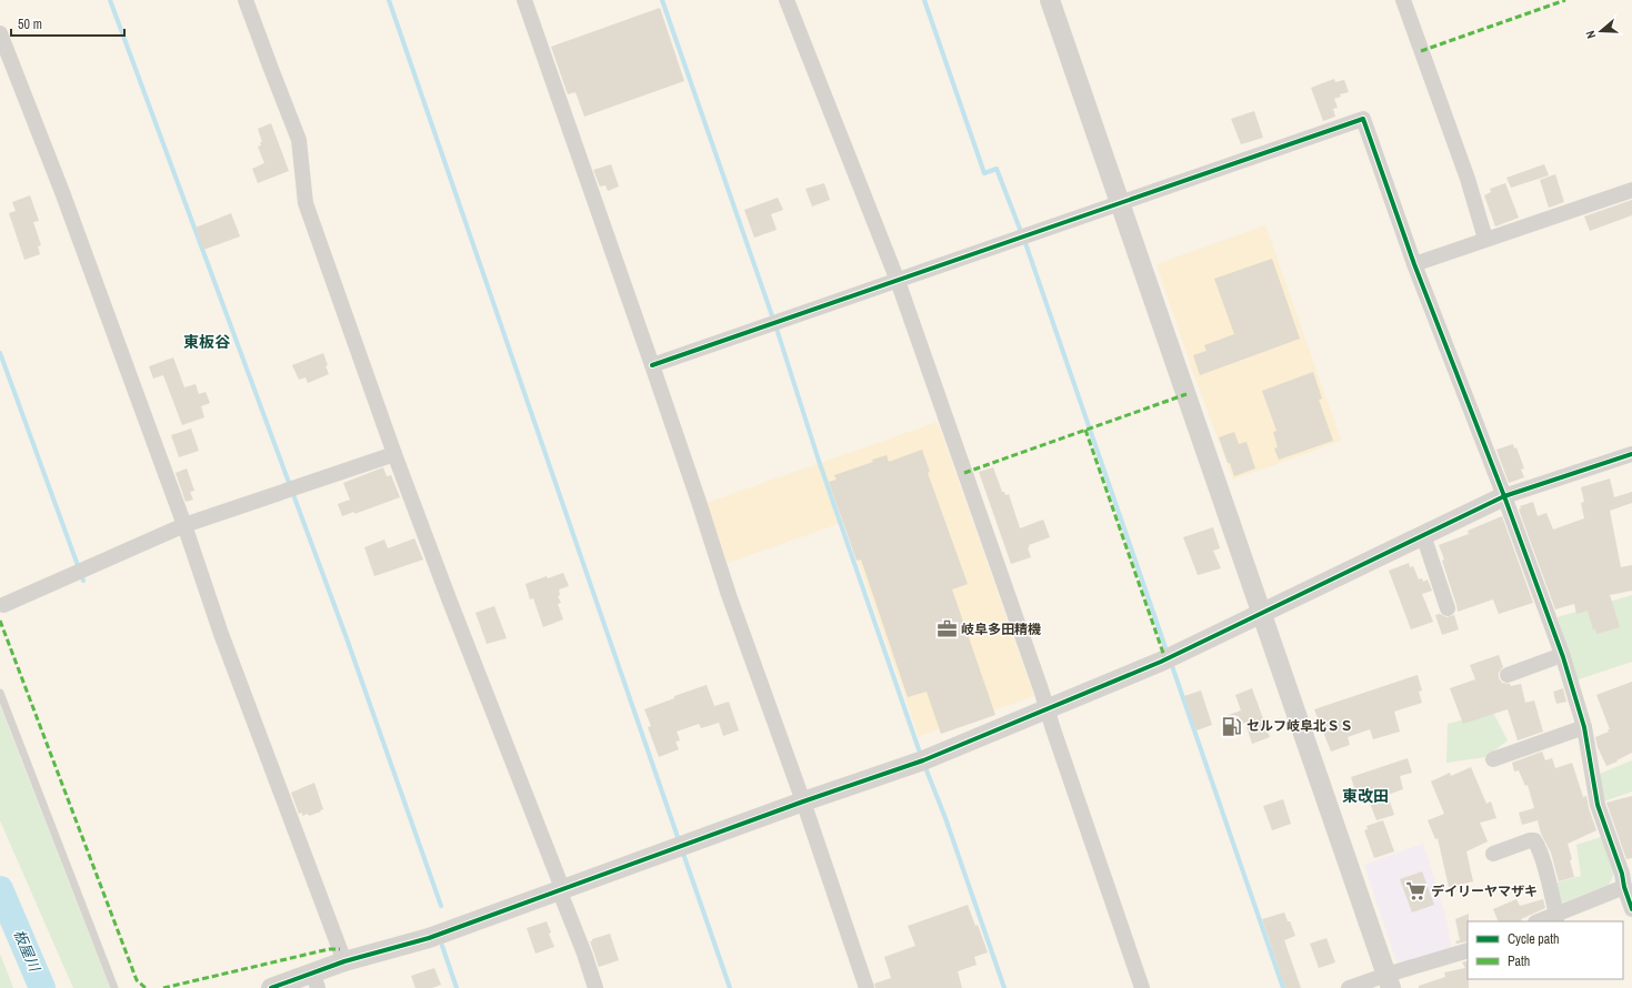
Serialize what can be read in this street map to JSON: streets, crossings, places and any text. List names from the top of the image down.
{
  "districts": ["東板谷", "東改田"],
  "water": ["板屋川"],
  "places": {
    "office": ["岐阜多田精機"],
    "fuel station": ["セルフ岐阜北ＳＳ"],
    "supermarket": ["デイリーヤマザキ"]
  },
  "legend": ["Cycle path", "Path"],
  "scale_bar": "50 m",
  "north": "left"
}
